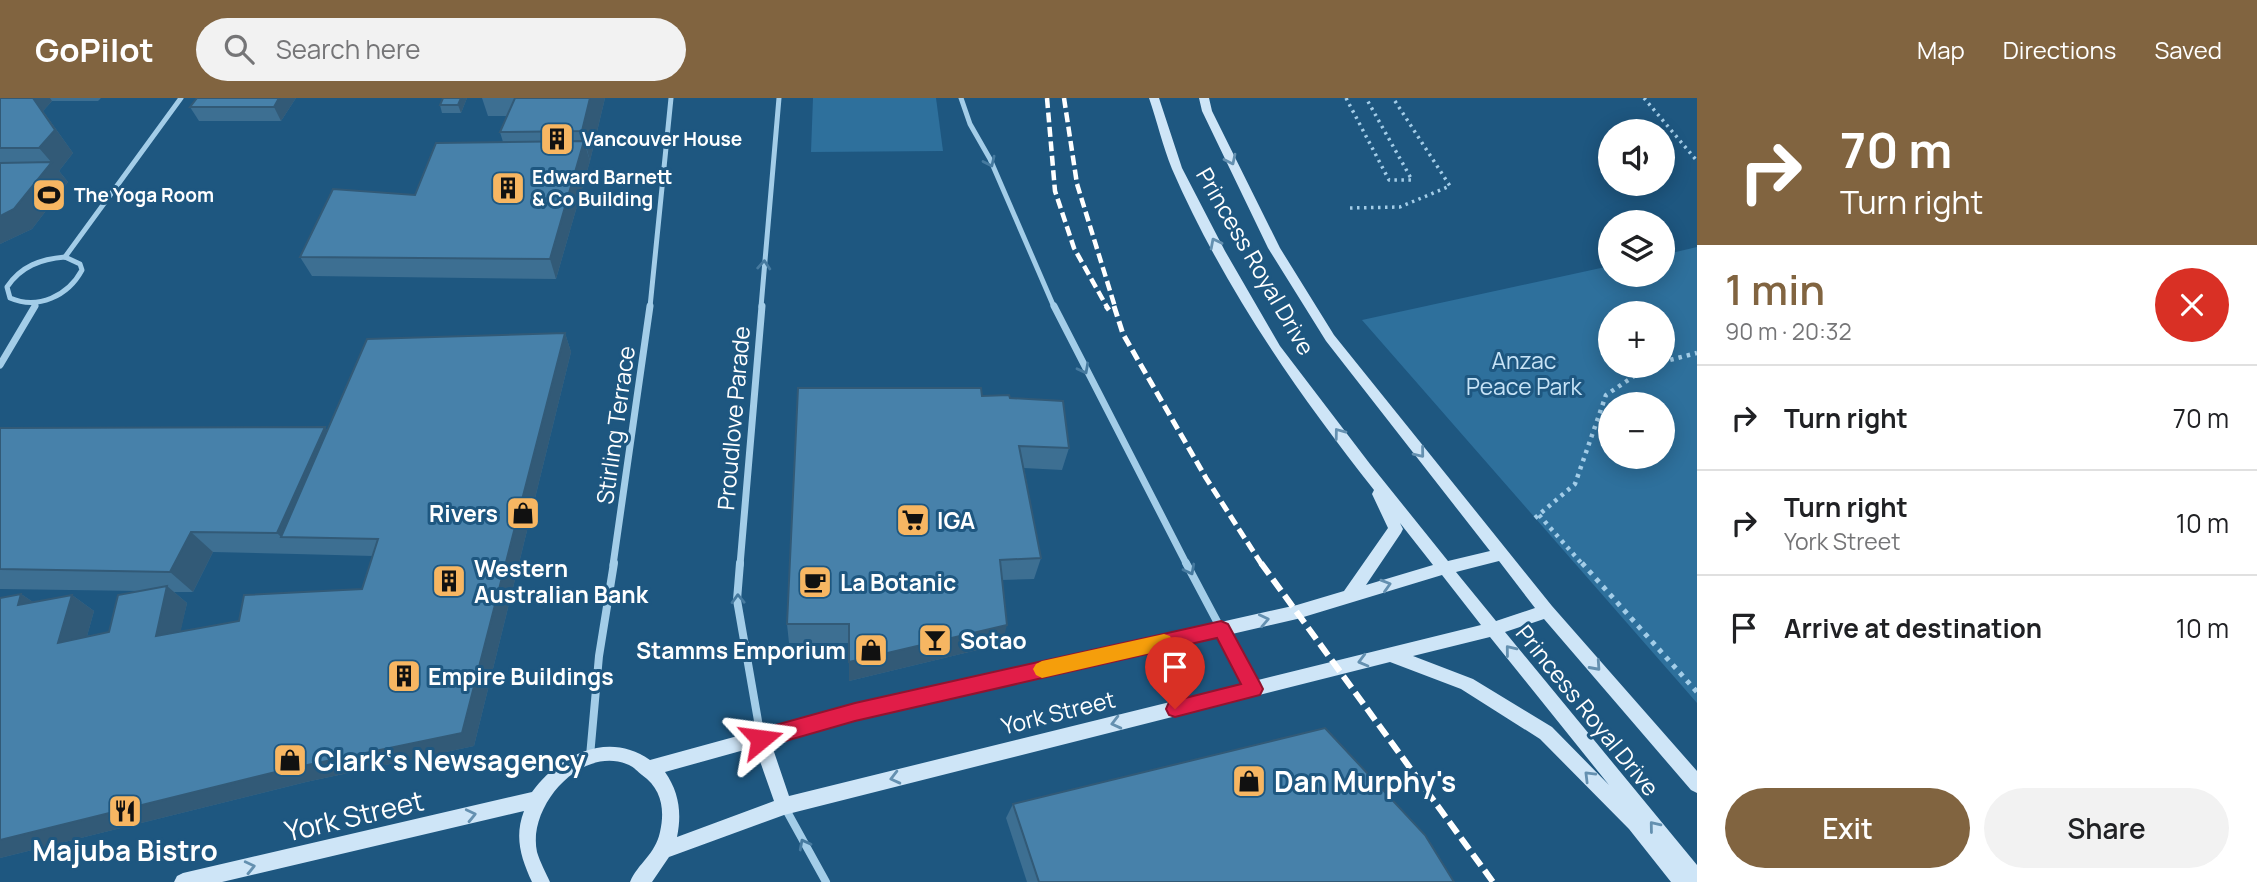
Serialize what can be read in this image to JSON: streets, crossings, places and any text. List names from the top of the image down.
{
  "streets": {
    "main road": ["Princess Royal Drive", "York Street"],
    "street": ["Proudlove Parade", "Stirling Terrace"]
  },
  "crossings": [
    ["Princess Royal Drive", "York Street"],
    ["Proudlove Parade", "York Street"]
  ],
  "one_way": ["Proudlove Parade"],
  "parks": ["Anzac Peace Park"],
  "places": {
    "building": [
      "Vancouver House",
      "Edward Barnett & Co Building",
      "Western Australian Bank",
      "Empire Buildings"
    ],
    "sports": ["The Yoga Room"],
    "shop": [
      "Rivers",
      "Stamms Emporium",
      "Clark‘s Newsagency",
      "Dan Murphy's"
    ],
    "supermarket": ["IGA"],
    "cafe": ["La Botanic"],
    "bar": ["Sotao"],
    "restaurant": ["Majuba Bistro"]
  },
  "page": {
    "header": "GoPilot",
    "search": "Search here",
    "nav": ["Map", "Directions", "Saved"],
    "turn": ["70 m", "Turn right"],
    "map_buttons": ["+", "−"],
    "heading": ["1 min", "90 m · 20:32"],
    "list": [
      {
        "name": "Turn right",
        "value": "70 m"
      },
      {
        "name": "Turn right",
        "note": "York Street",
        "value": "10 m"
      },
      {
        "name": "Arrive at destination",
        "value": "10 m"
      }
    ],
    "buttons": ["Exit", "Share"]
  }
}
